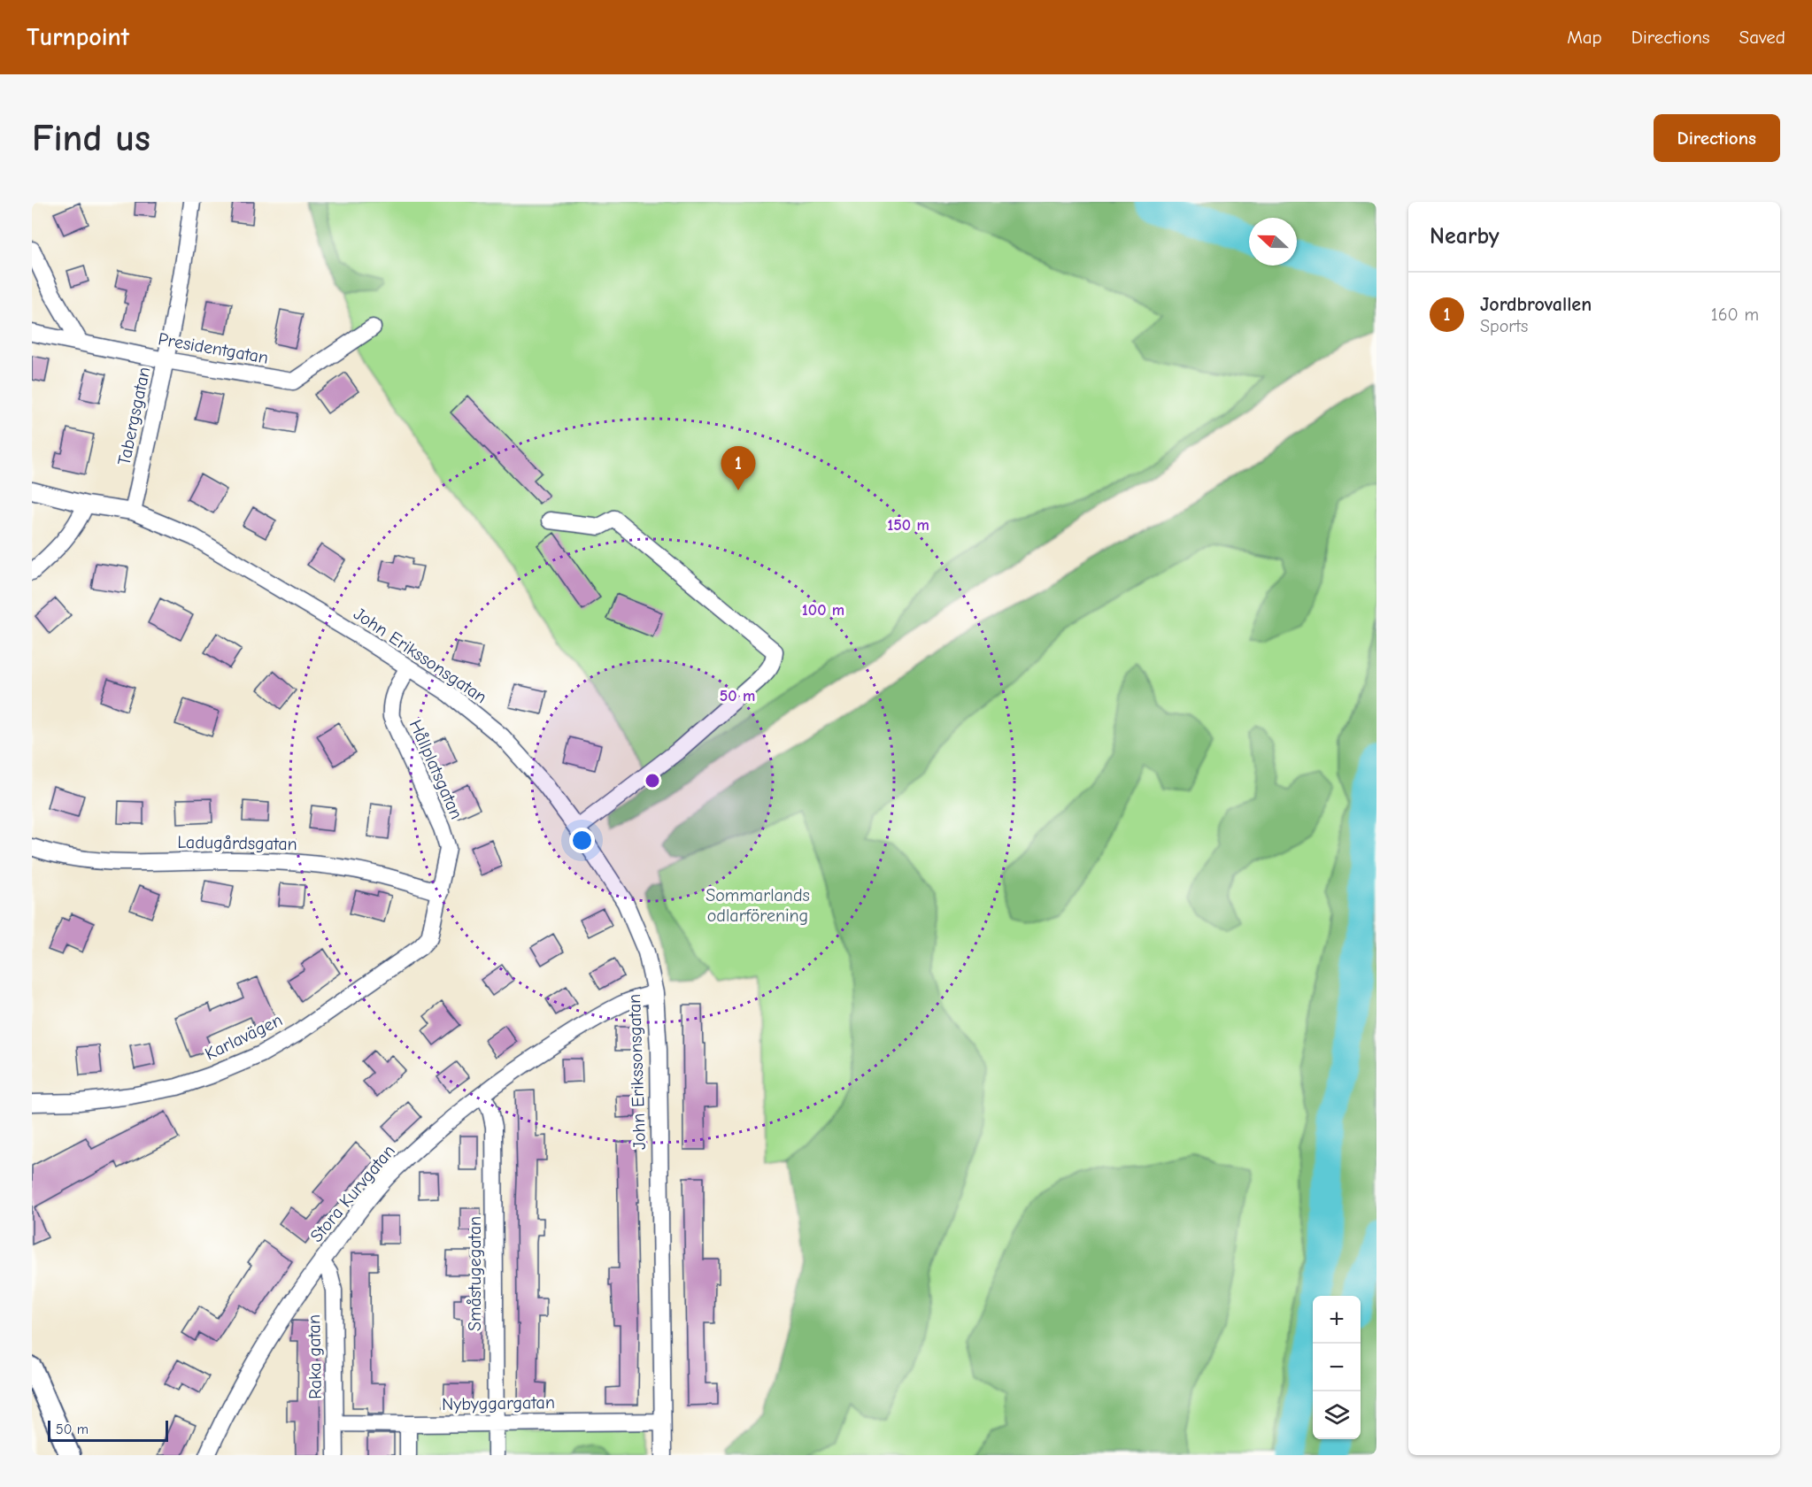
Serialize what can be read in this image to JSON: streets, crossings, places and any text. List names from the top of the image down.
{
  "streets": {
    "street": [
      "Presidentgatan",
      "Tabergsgatan",
      "John Erikssonsgatan",
      "Hållplatsgatan",
      "Ladugårdsgatan",
      "Karlavägen",
      "Stora Kurvgatan",
      "Småstugegatan",
      "Raka gatan",
      "Nybyggargatan"
    ]
  },
  "crossings": [
    ["Presidentgatan", "Tabergsgatan"],
    ["Tabergsgatan", "John Erikssonsgatan"],
    ["John Erikssonsgatan", "Hållplatsgatan"],
    ["John Erikssonsgatan", "Stora Kurvgatan"],
    ["John Erikssonsgatan", "Nybyggargatan"],
    ["Hållplatsgatan", "Ladugårdsgatan"],
    ["Hållplatsgatan", "Karlavägen"],
    ["Ladugårdsgatan", "Karlavägen"],
    ["Stora Kurvgatan", "Småstugegatan"],
    ["Stora Kurvgatan", "Raka gatan"],
    ["Småstugegatan", "Nybyggargatan"],
    ["Raka gatan", "Nybyggargatan"]
  ],
  "parks": ["Sommarlands odlarförening"],
  "scale_bar": "50 m",
  "north": "left",
  "page": {
    "header": "Turnpoint",
    "nav": ["Map", "Directions", "Saved"],
    "buttons": "Directions",
    "title": "Find us",
    "heading": "Nearby",
    "list": [
      {
        "mark": "1",
        "name": "Jordbrovallen",
        "note": "Sports",
        "value": "160 m"
      }
    ],
    "pins": "1",
    "map_buttons": ["+", "−"],
    "scale": "50 m"
  },
  "rings": ["150 m", "100 m", "50 m"]
}
